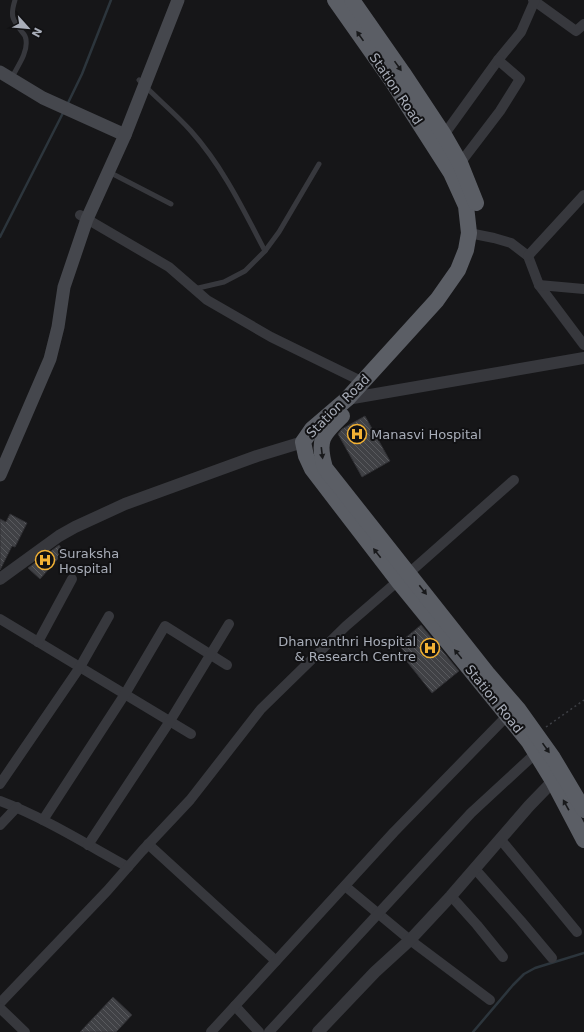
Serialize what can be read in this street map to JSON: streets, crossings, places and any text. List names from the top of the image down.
{
  "streets": {
    "highway": ["Station Road"]
  },
  "places": {
    "hospital": ["Manasvi Hospital", "Suraksha Hospital", "Dhanvanthri Hospital & Research Centre"]
  },
  "north": "bottom right"
}
